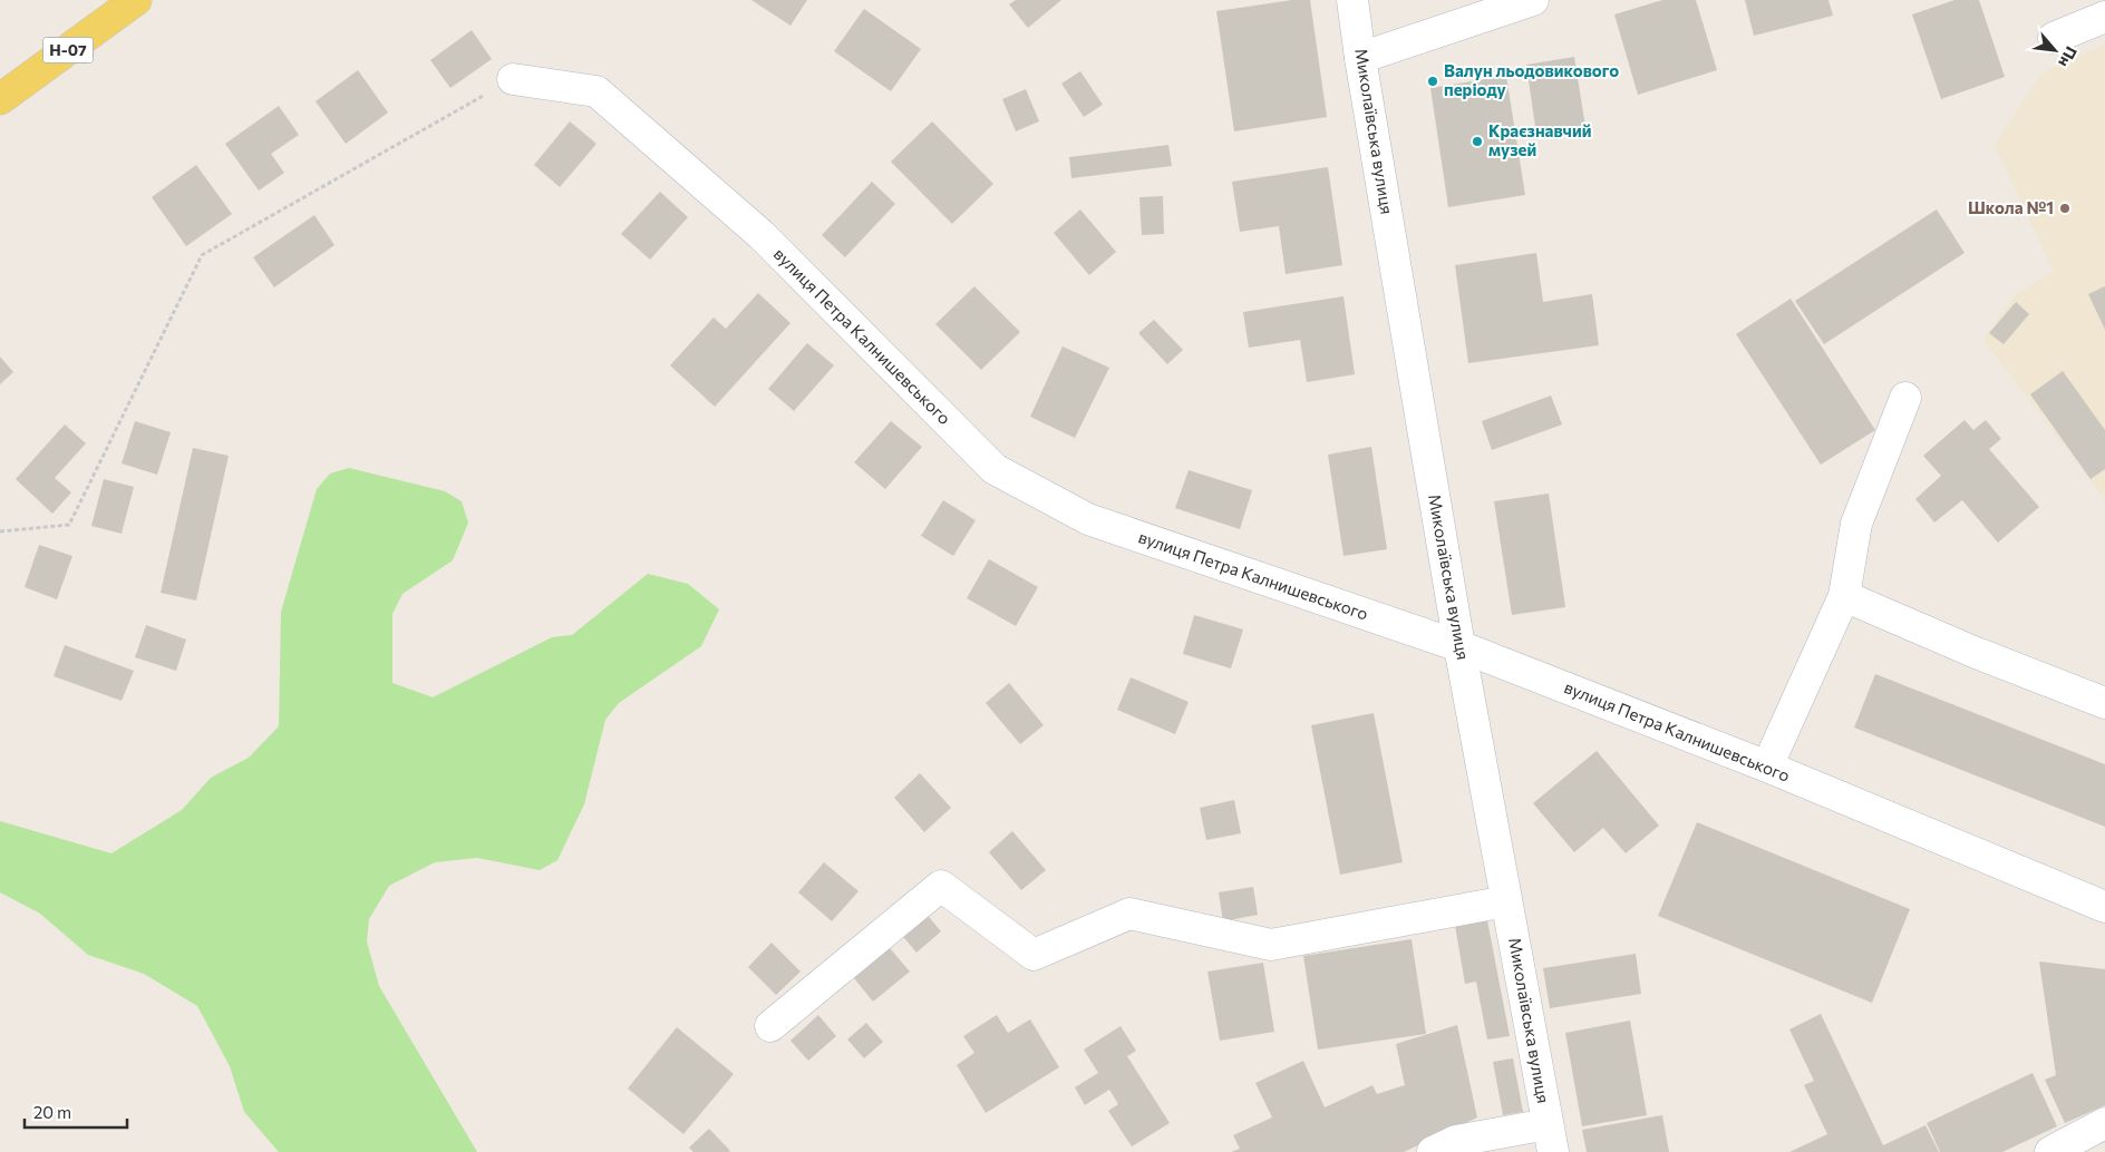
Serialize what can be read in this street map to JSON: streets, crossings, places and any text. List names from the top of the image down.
{
  "streets": {
    "main road": ["Н-07"],
    "street": ["Миколаївська вулиця", "вулиця Петра Калнишевського"]
  },
  "crossings": [
    ["Миколаївська вулиця", "вулиця Петра Калнишевського"]
  ],
  "places": ["Валун льодовикового періоду", "Краєзнавчий музей", "Школа №1"],
  "scale_bar": "20 m",
  "north": "bottom right"
}
